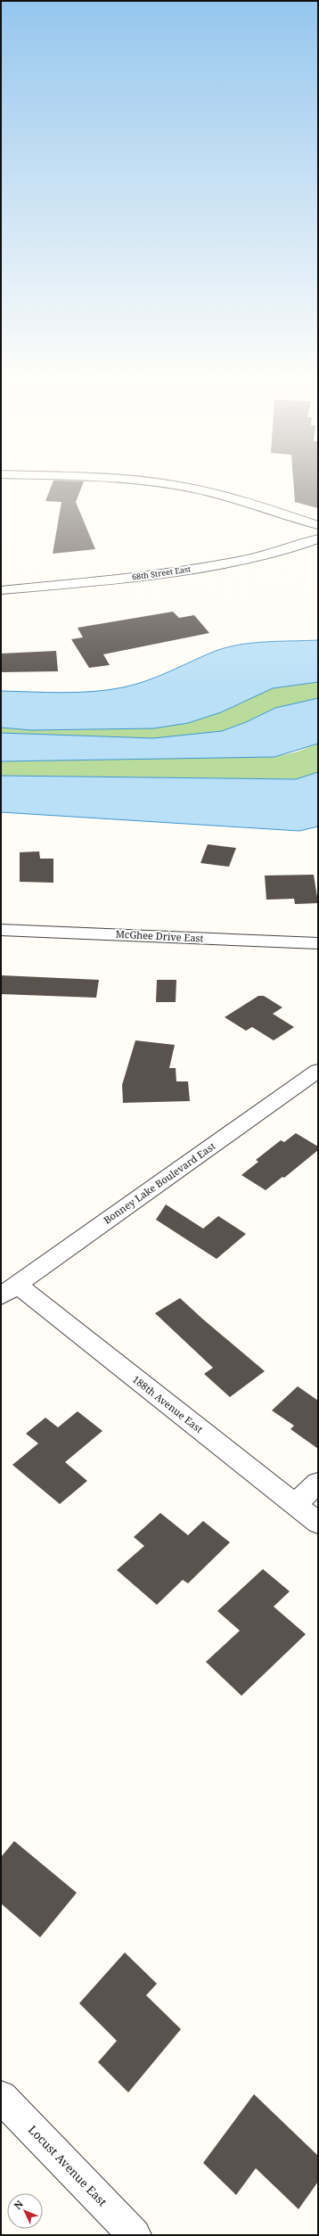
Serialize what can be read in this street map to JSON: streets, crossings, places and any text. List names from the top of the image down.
{
  "streets": {
    "street": [
      "68th Street East",
      "McGhee Drive East",
      "Bonney Lake Boulevard East",
      "188th Avenue East",
      "Locust Avenue East"
    ]
  },
  "crossings": [
    ["Bonney Lake Boulevard East", "188th Avenue East"]
  ],
  "north": "top left"
}
